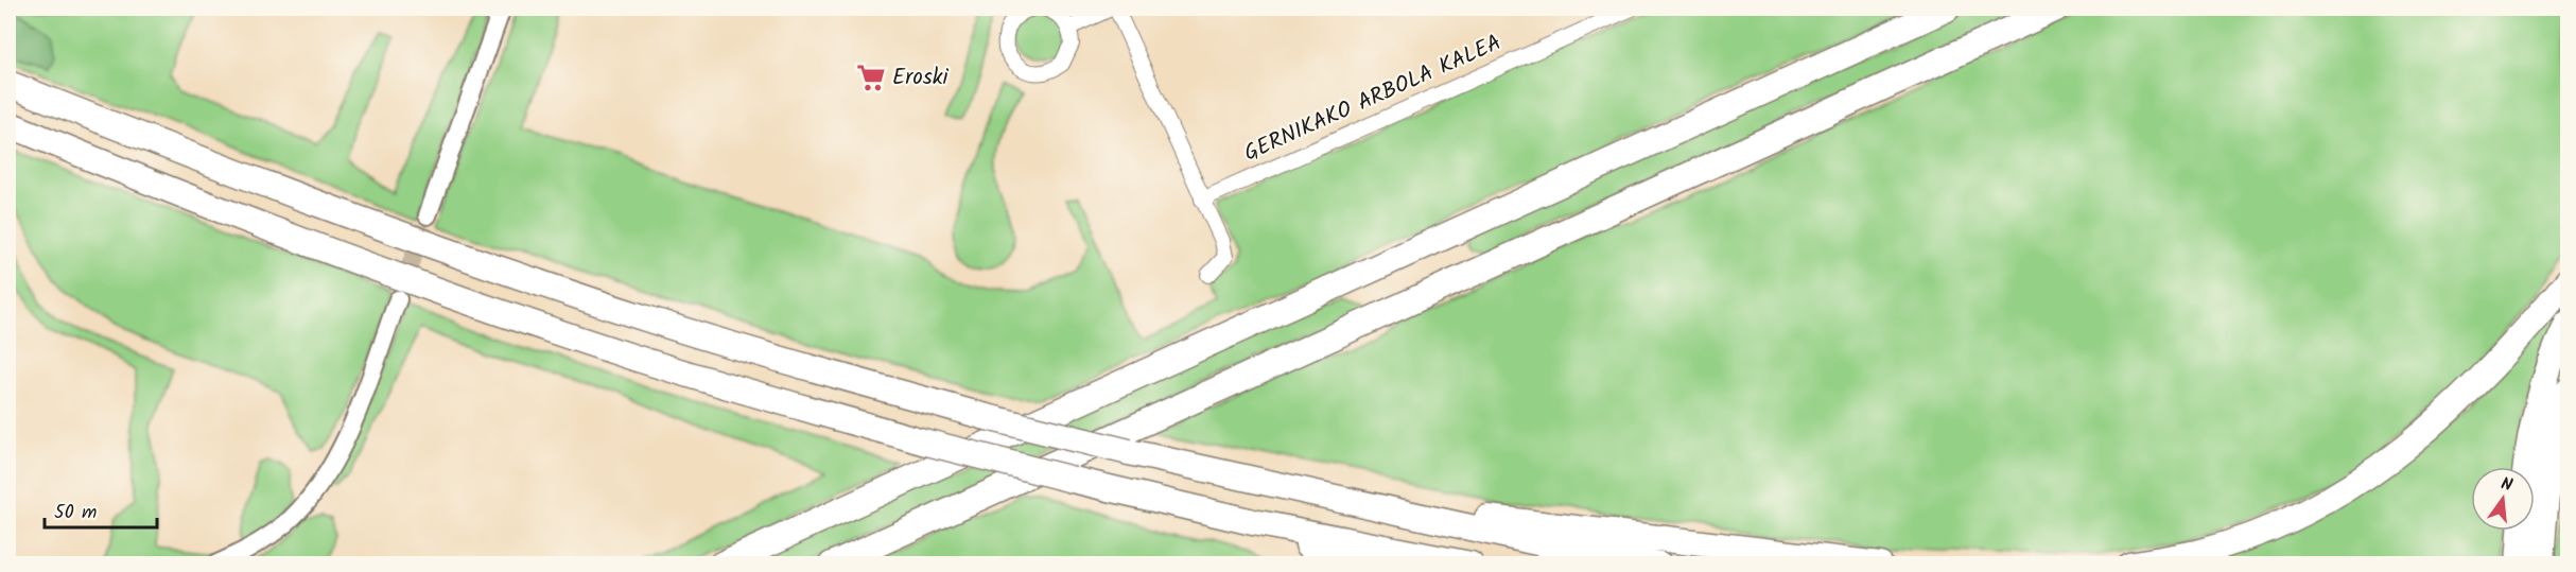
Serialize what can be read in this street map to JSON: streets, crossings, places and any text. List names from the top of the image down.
{
  "streets": {
    "street": ["GERNIKAKO ARBOLA KALEA"]
  },
  "places": {
    "supermarket": ["Eroski"]
  },
  "scale_bar": "50 m",
  "north": "top"
}
